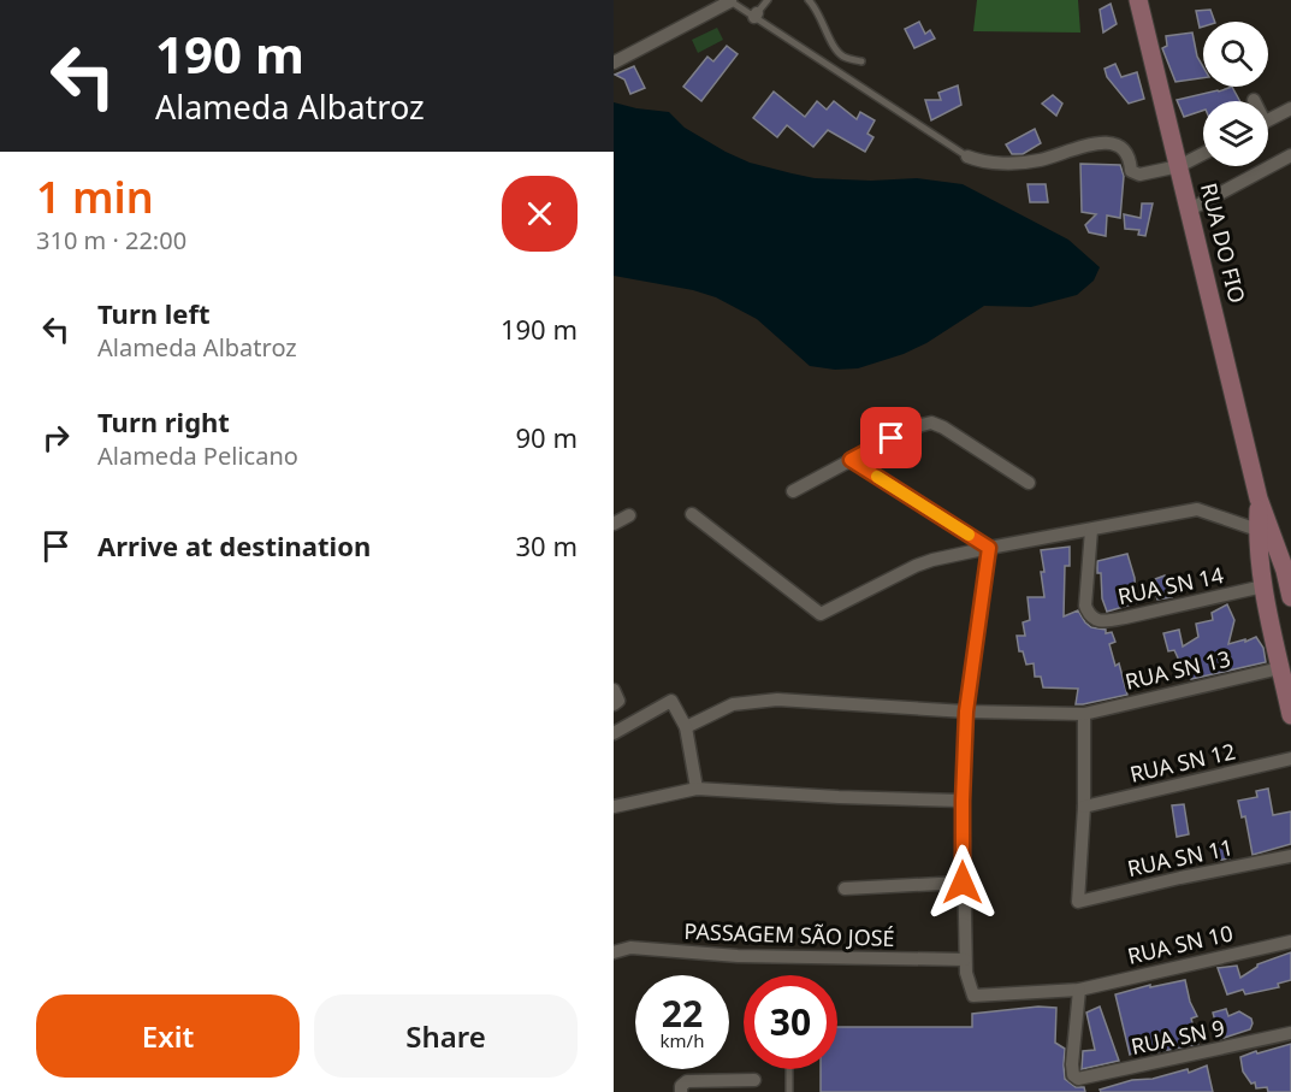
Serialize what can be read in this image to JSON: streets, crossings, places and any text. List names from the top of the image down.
{
  "streets": {
    "street": [
      "RUA DO FIO",
      "RUA SN 14",
      "RUA SN 13",
      "RUA SN 12",
      "RUA SN 11",
      "PASSAGEM SÃO JOSÉ",
      "RUA SN 10",
      "RUA SN 9"
    ]
  },
  "crossings": [
    ["RUA DO FIO", "RUA SN 14"],
    ["RUA DO FIO", "RUA SN 13"],
    ["RUA SN 12", "RUA SN 11"],
    ["PASSAGEM SÃO JOSÉ", "RUA SN 10"],
    ["RUA SN 10", "RUA SN 9"]
  ],
  "page": {
    "turn": ["190 m", "Alameda Albatroz"],
    "heading": ["1 min", "310 m · 22:00"],
    "list": [
      {
        "name": "Turn left",
        "note": "Alameda Albatroz",
        "value": "190 m"
      },
      {
        "name": "Turn right",
        "note": "Alameda Pelicano",
        "value": "90 m"
      },
      {
        "name": "Arrive at destination",
        "value": "30 m"
      }
    ],
    "speed": "22 km/h",
    "limit": "30",
    "buttons": ["Exit", "Share"]
  }
}
